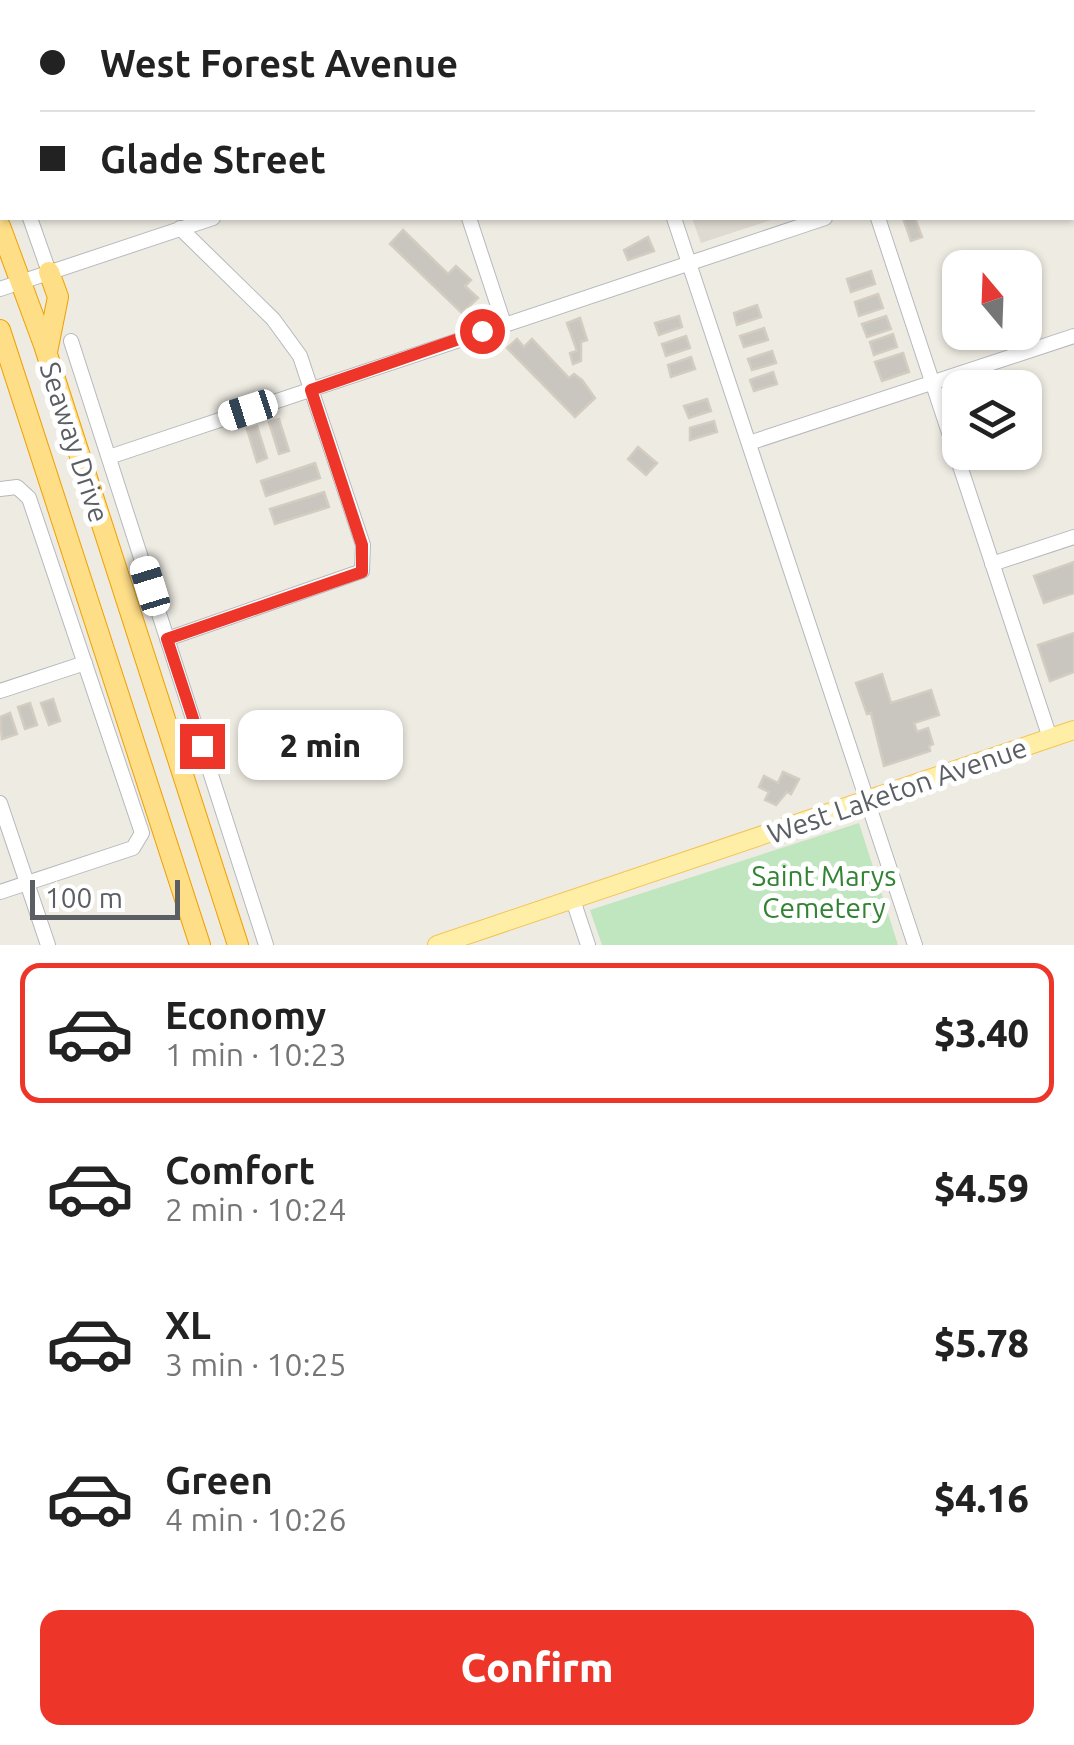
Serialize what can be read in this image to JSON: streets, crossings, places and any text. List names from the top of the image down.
{
  "streets": {
    "highway": ["Seaway Drive"],
    "main road": ["West Laketon Avenue"]
  },
  "parks": ["Saint Marys Cemetery"],
  "scale_bar": "100 m",
  "north": "top",
  "page": {
    "banner": ["West Forest Avenue", "Glade Street"],
    "bubble": "2 min",
    "scale": "100 m",
    "list": [
      {
        "name": "Economy",
        "note": "1 min · 10:23",
        "value": "$3.40"
      },
      {
        "name": "Comfort",
        "note": "2 min · 10:24",
        "value": "$4.59"
      },
      {
        "name": "XL",
        "note": "3 min · 10:25",
        "value": "$5.78"
      },
      {
        "name": "Green",
        "note": "4 min · 10:26",
        "value": "$4.16"
      }
    ],
    "buttons": "Confirm"
  }
}
